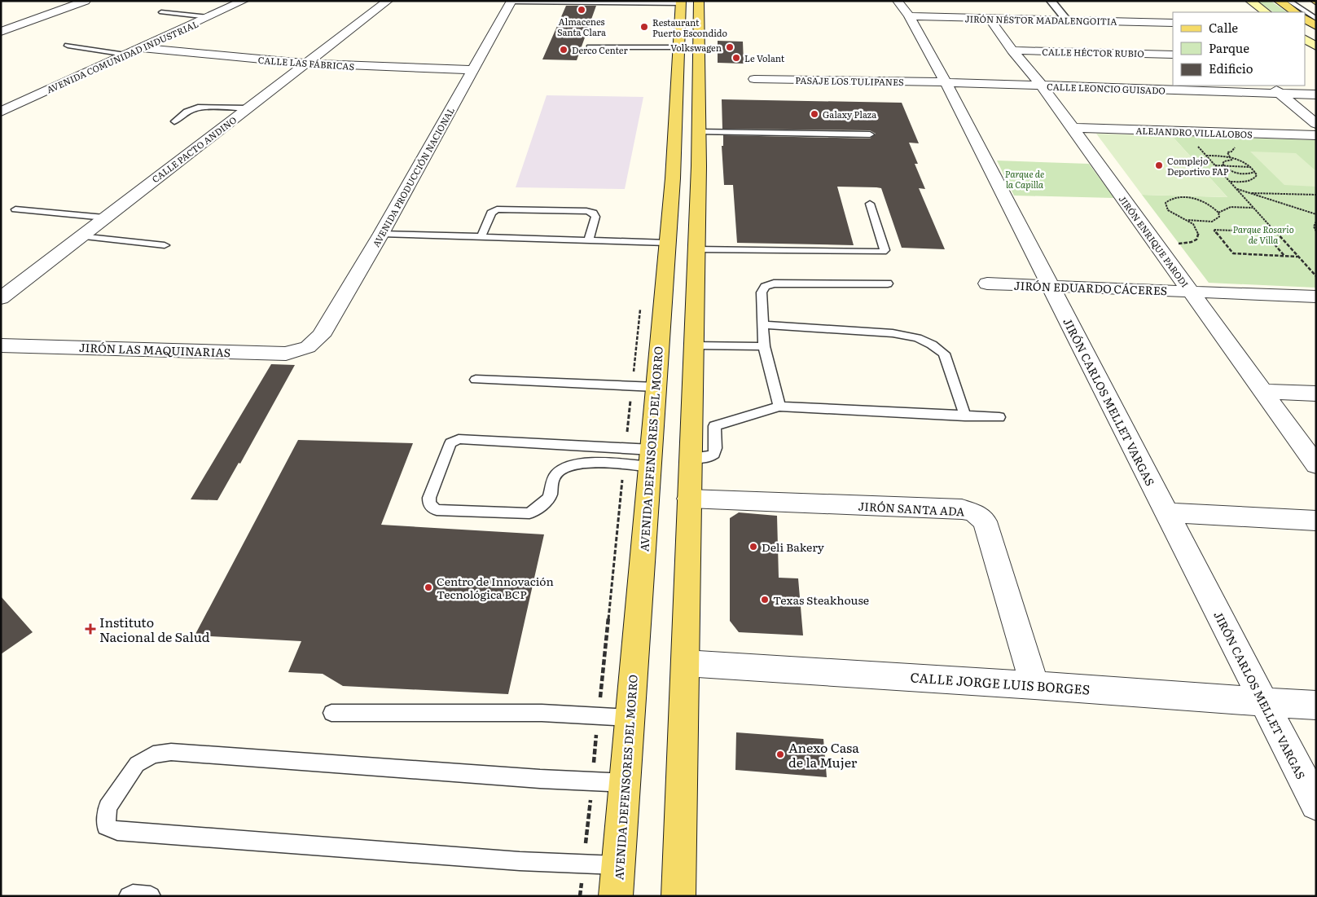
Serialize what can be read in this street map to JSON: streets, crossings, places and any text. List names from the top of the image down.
{
  "streets": {
    "main road": ["AVENIDA DEFENSORES DEL MORRO"],
    "street": [
      "JIRÓN NÉSTOR MADALENGOITIA",
      "CALLE HÉCTOR RUBIO",
      "AVENIDA COMUNIDAD INDUSTRIAL",
      "CALLE LAS FÁBRICAS",
      "PASAJE LOS TULIPANES",
      "CALLE LEONCIO GUISADO",
      "ALEJANDRO VILLALOBOS",
      "CALLE PACTO ANDINO",
      "AVENIDA PRODUCCIÓN NACIONAL",
      "JIRÓN ENRIQUE PARODI",
      "JIRÓN EDUARDO CÁCERES",
      "JIRÓN LAS MAQUINARIAS",
      "JIRÓN CARLOS MELLET VARGAS",
      "JIRÓN SANTA ADA",
      "CALLE JORGE LUIS BORGES"
    ]
  },
  "crossings": [
    ["JIRÓN NÉSTOR MADALENGOITIA", "JIRÓN ENRIQUE PARODI"],
    ["JIRÓN NÉSTOR MADALENGOITIA", "JIRÓN CARLOS MELLET VARGAS"],
    ["CALLE HÉCTOR RUBIO", "JIRÓN ENRIQUE PARODI"],
    ["AVENIDA COMUNIDAD INDUSTRIAL", "CALLE LAS FÁBRICAS"],
    ["CALLE LAS FÁBRICAS", "CALLE PACTO ANDINO"],
    ["CALLE LAS FÁBRICAS", "AVENIDA PRODUCCIÓN NACIONAL"],
    ["PASAJE LOS TULIPANES", "CALLE LEONCIO GUISADO"],
    ["PASAJE LOS TULIPANES", "JIRÓN CARLOS MELLET VARGAS"],
    ["CALLE LEONCIO GUISADO", "JIRÓN ENRIQUE PARODI"],
    ["CALLE LEONCIO GUISADO", "JIRÓN CARLOS MELLET VARGAS"],
    ["ALEJANDRO VILLALOBOS", "JIRÓN ENRIQUE PARODI"],
    ["AVENIDA PRODUCCIÓN NACIONAL", "JIRÓN LAS MAQUINARIAS"],
    ["JIRÓN ENRIQUE PARODI", "JIRÓN EDUARDO CÁCERES"],
    ["JIRÓN EDUARDO CÁCERES", "JIRÓN CARLOS MELLET VARGAS"],
    ["JIRÓN CARLOS MELLET VARGAS", "CALLE JORGE LUIS BORGES"],
    ["JIRÓN SANTA ADA", "CALLE JORGE LUIS BORGES"]
  ],
  "parks": ["Parque de la Capilla", "Parque Rosario de Villa"],
  "places": {
    "other": [
      "Almacenes Santa Clara",
      "Restaurant Puerto Escondido",
      "Volkswagen",
      "Derco Center",
      "Le Volant",
      "Galaxy Plaza",
      "Complejo Deportivo FAP",
      "Deli Bakery",
      "Centro de Innovación Tecnológica BCP",
      "Texas Steakhouse",
      "Anexo Casa de la Mujer"
    ],
    "health": ["Instituto Nacional de Salud"]
  },
  "legend": ["Calle", "Parque", "Edificio"]
}
